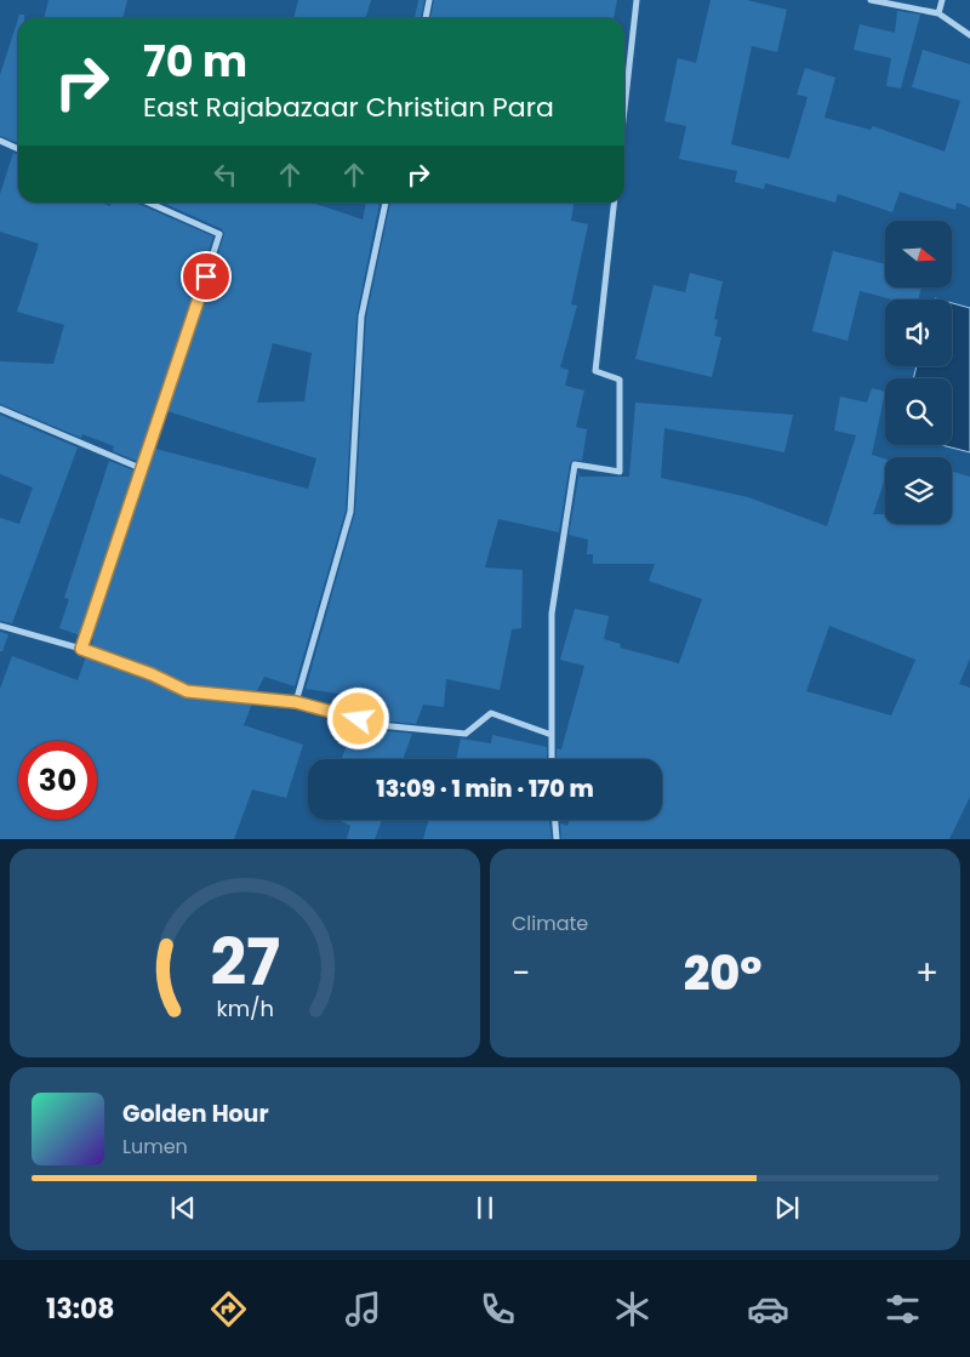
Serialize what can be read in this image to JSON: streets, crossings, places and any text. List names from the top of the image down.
{
  "north": "right",
  "page": {
    "turn": ["70 m", "East Rajabazaar Christian Para"],
    "limit": "30",
    "trip": "13:09 · 1 min · 170 m",
    "tile": "Climate",
    "heat": ["−", "20°", "+"],
    "song": ["Golden Hour", "Lumen"],
    "tabs": "13:08",
    "gauge": ["27", "km/h"]
  }
}
